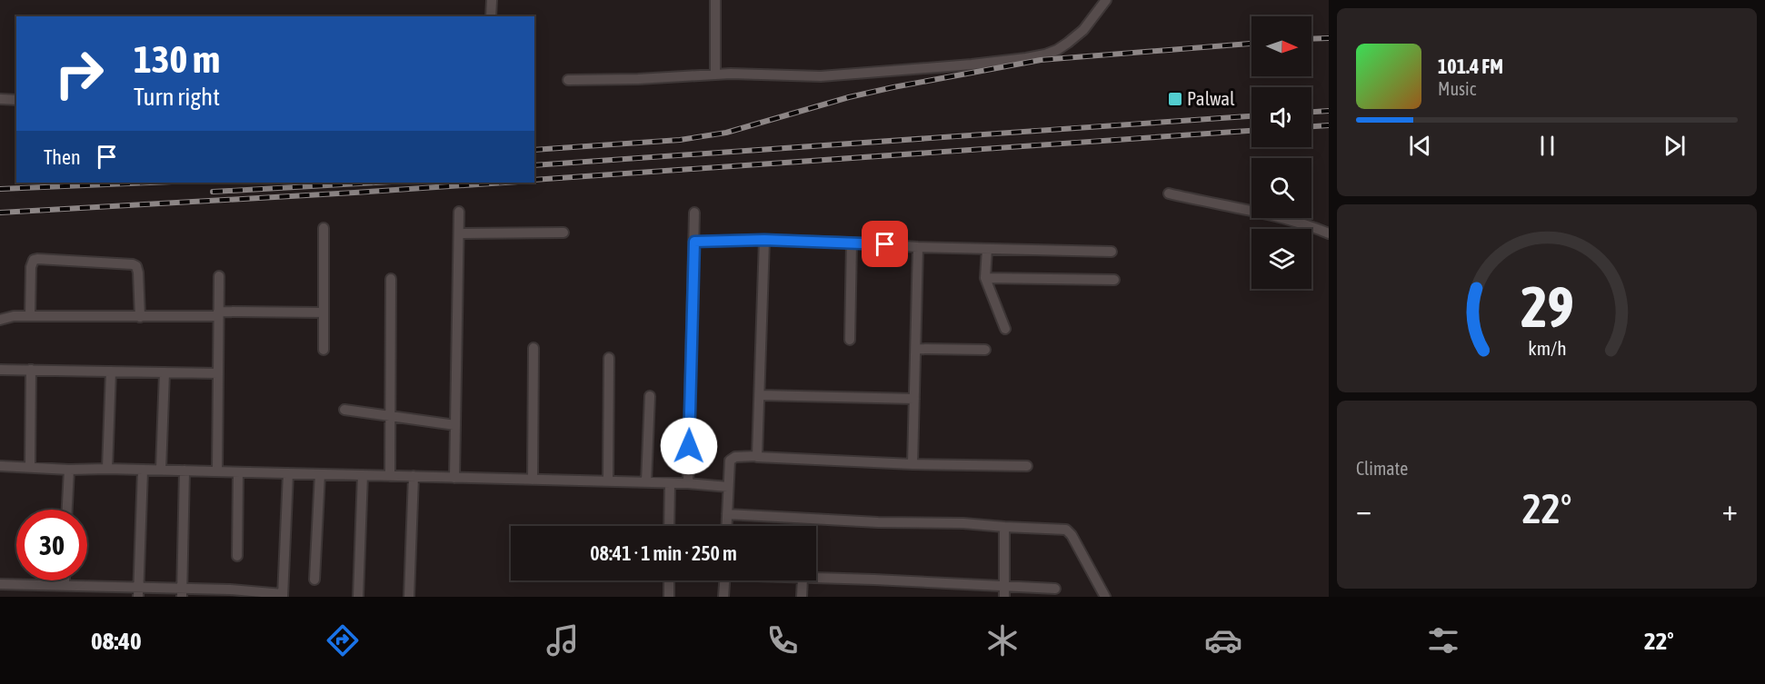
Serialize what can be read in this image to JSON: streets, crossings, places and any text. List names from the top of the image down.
{
  "places": {
    "transit": ["Palwal"]
  },
  "north": "right",
  "page": {
    "turn": ["130 m", "Turn right"],
    "song": ["101.4 FM", "Music"],
    "then": "Then",
    "tile": "Climate",
    "heat": ["−", "22°", "+"],
    "limit": "30",
    "trip": "08:41 · 1 min · 250 m",
    "tabs": ["08:40", "22°"],
    "gauge": ["29", "km/h"]
  }
}
